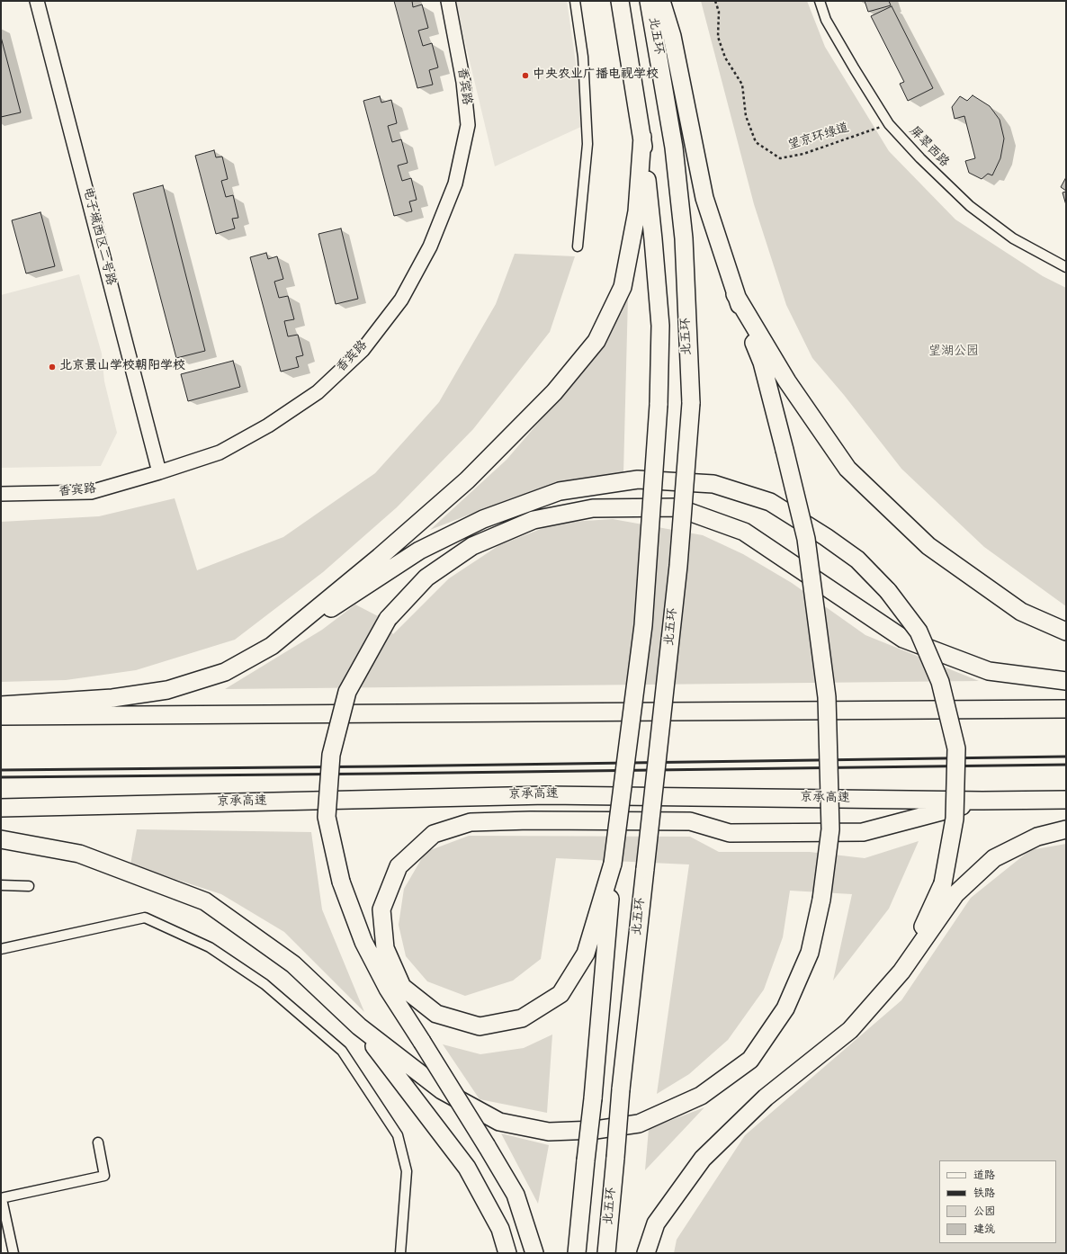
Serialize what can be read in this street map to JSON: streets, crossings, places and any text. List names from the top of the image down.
{
  "streets": {
    "highway": ["北五环", "京承高速"],
    "street": ["香宾路", "屏翠西路", "电子城西区二号路"],
    "path": ["望京环绿道"]
  },
  "crossings": [
    ["香宾路", "电子城西区二号路"],
    ["望京环绿道", "屏翠西路"]
  ],
  "parks": ["望湖公园"],
  "places": ["中央农业广播电视学校", "北京景山学校朝阳学校"],
  "legend": [
    "道路",
    "铁路",
    "公园",
    "建筑"
  ]
}
